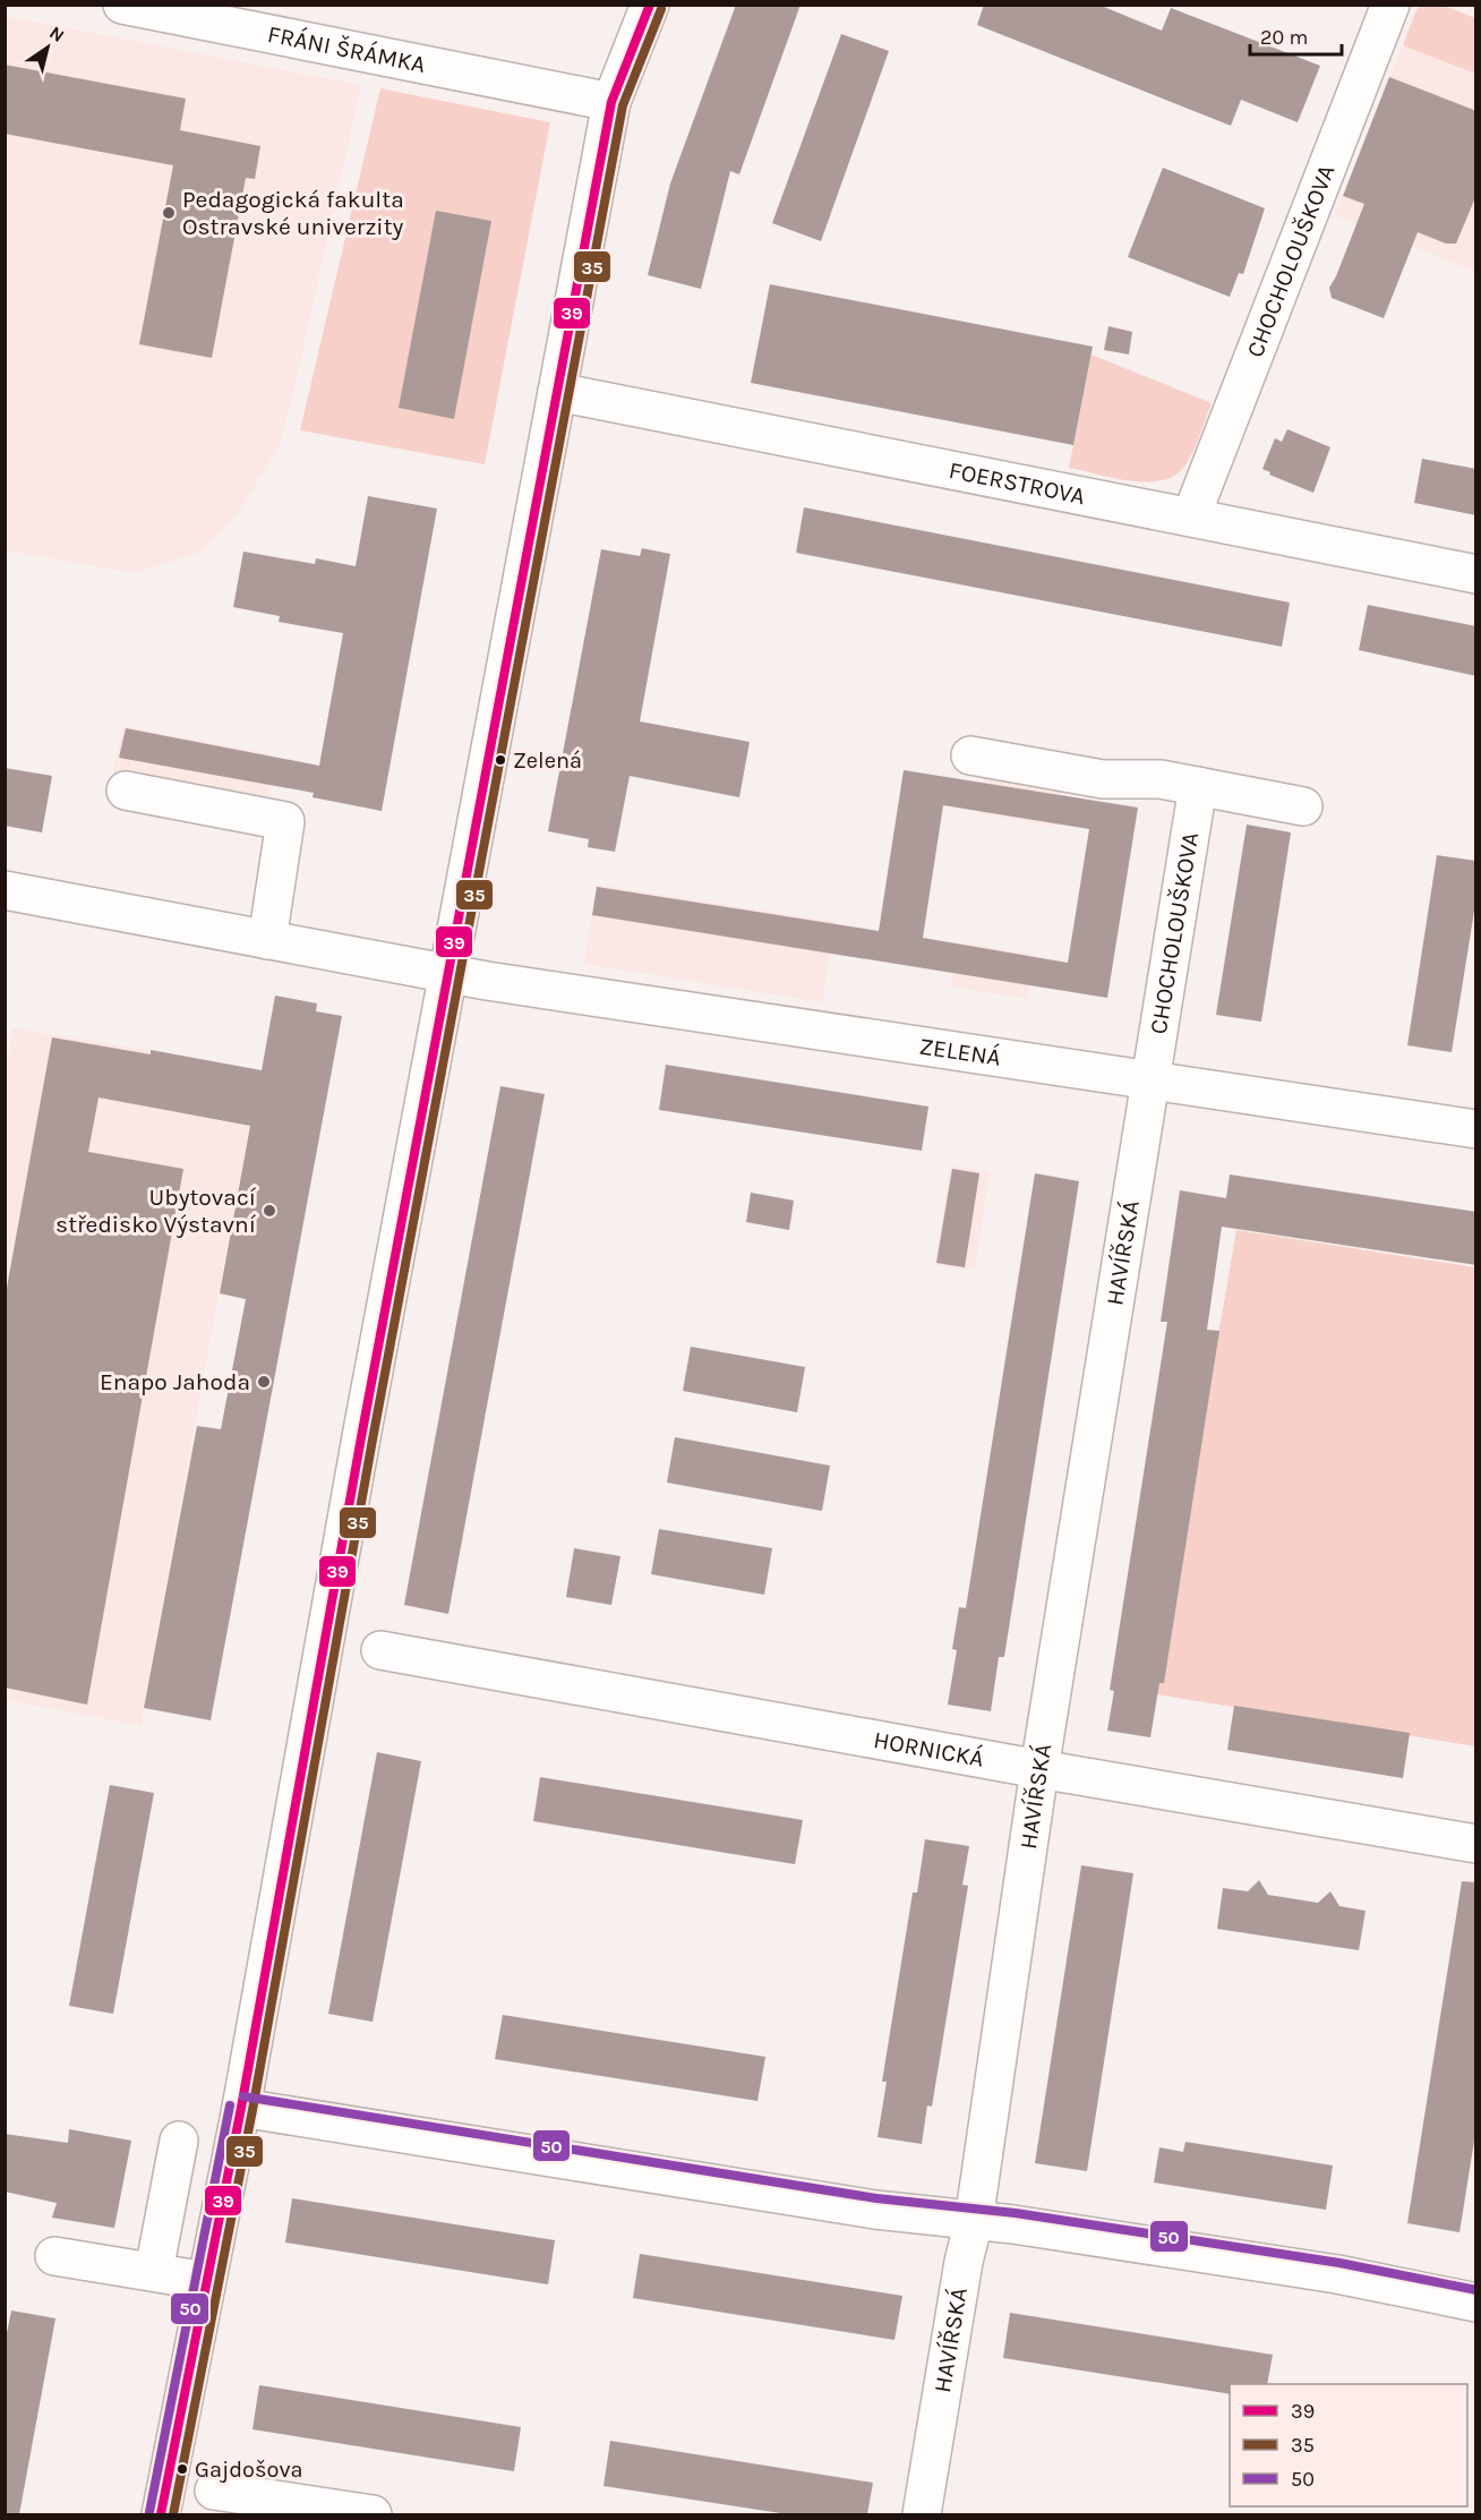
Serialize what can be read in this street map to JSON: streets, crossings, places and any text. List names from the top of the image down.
{
  "streets": {
    "street": [
      "FRÁNI ŠRÁMKA",
      "CHOCHOLOUŠKOVA",
      "FOERSTROVA",
      "ZELENÁ",
      "HAVÍŘSKÁ",
      "HORNICKÁ"
    ]
  },
  "crossings": [
    ["CHOCHOLOUŠKOVA", "FOERSTROVA"],
    ["CHOCHOLOUŠKOVA", "ZELENÁ"],
    ["CHOCHOLOUŠKOVA", "HAVÍŘSKÁ"],
    ["ZELENÁ", "HAVÍŘSKÁ"],
    ["HAVÍŘSKÁ", "HORNICKÁ"]
  ],
  "places": [
    "Pedagogická fakulta Ostravské univerzity",
    "Zelená",
    "Ubytovací středisko Výstavní",
    "Enapo Jahoda",
    "Gajdošova"
  ],
  "lines": ["transit line 39", "transit line 35", "transit line 50"],
  "legend": ["39", "35", "50"],
  "scale_bar": "20 m",
  "north": "top right"
}
